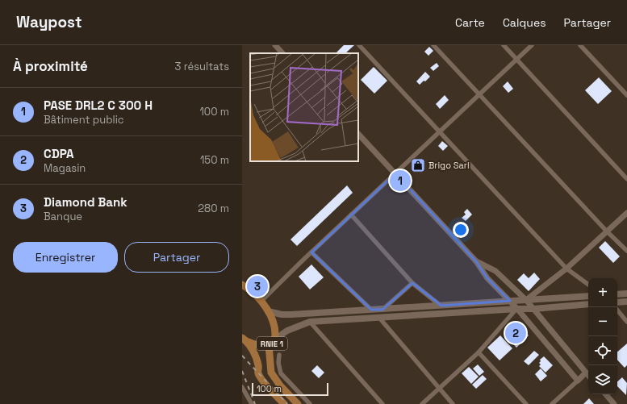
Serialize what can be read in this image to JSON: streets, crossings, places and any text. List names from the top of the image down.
{
  "streets": {
    "highway": ["RNIE 1"]
  },
  "places": {
    "shop": ["Brigo Sarl"]
  },
  "scale_bar": "100 m",
  "page": {
    "header": "Waypost",
    "nav": ["Carte", "Calques", "Partager"],
    "heading": ["À proximité", "3 résultats"],
    "list": [
      {
        "mark": "1",
        "name": "PASE DRL2 C 300 H",
        "note": "Bâtiment public",
        "value": "100 m"
      },
      {
        "mark": "2",
        "name": "CDPA",
        "note": "Magasin",
        "value": "150 m"
      },
      {
        "mark": "3",
        "name": "Diamond Bank",
        "note": "Banque",
        "value": "280 m"
      }
    ],
    "pins": ["1", "3", "2"],
    "buttons": ["Enregistrer", "Partager"],
    "map_buttons": ["+", "−"],
    "scale": "100 m"
  }
}
